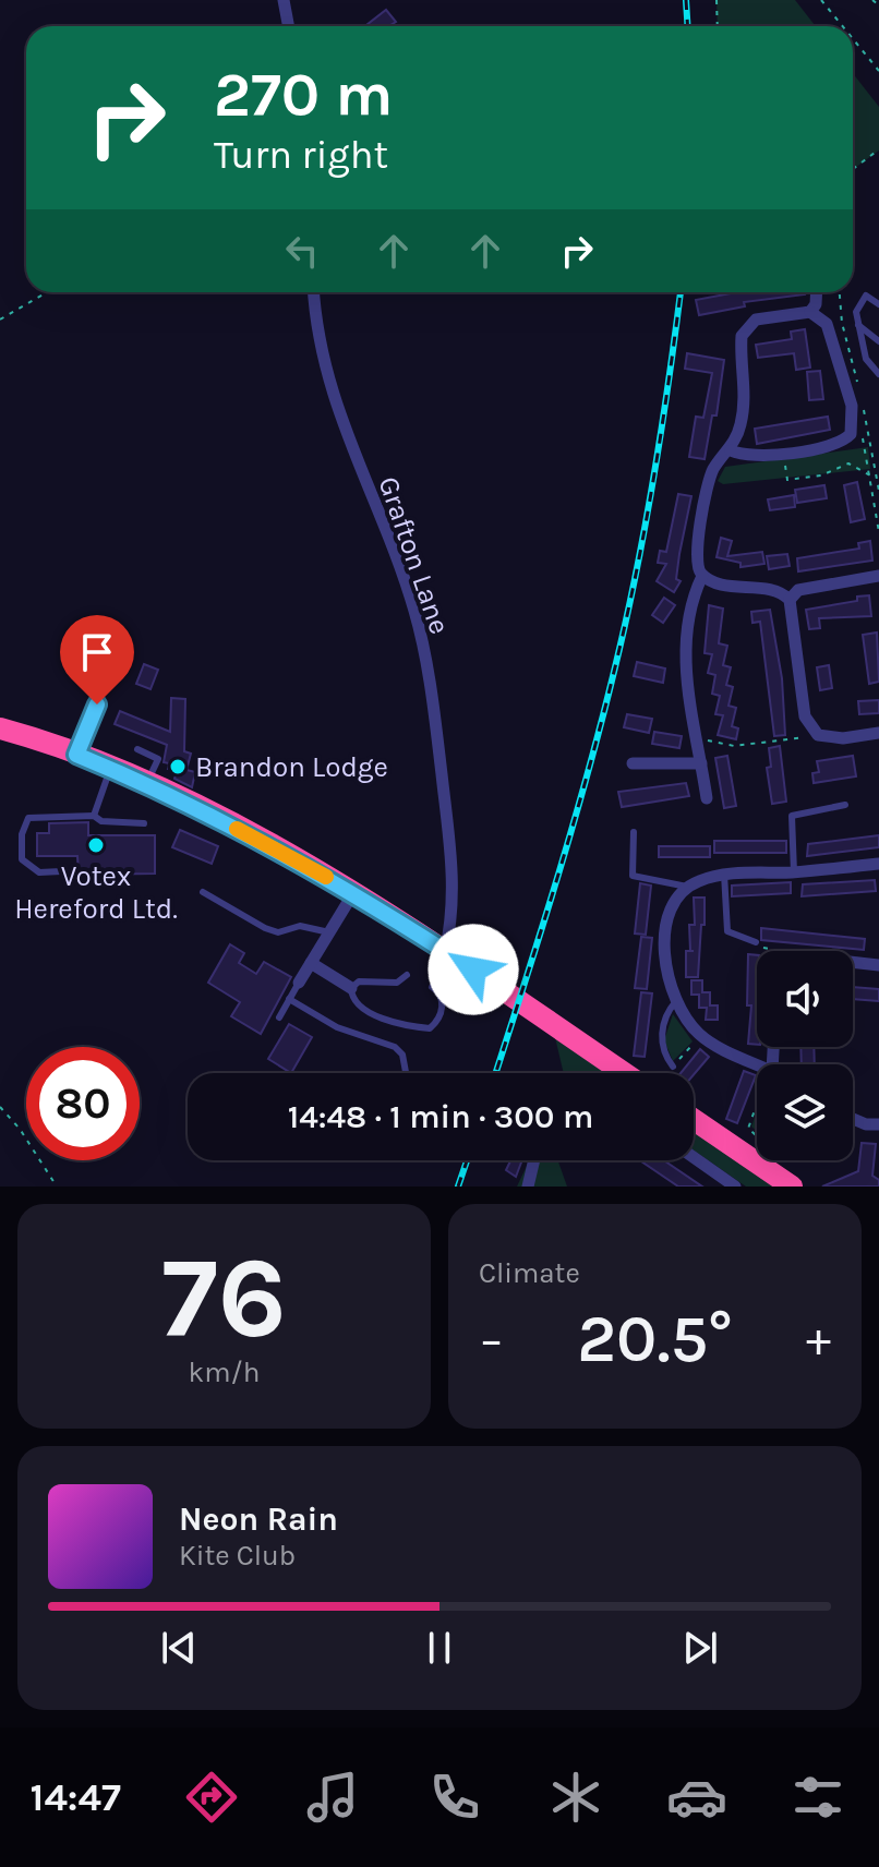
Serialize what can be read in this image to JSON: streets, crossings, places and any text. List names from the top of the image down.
{
  "streets": {
    "street": ["Grafton Lane"]
  },
  "places": ["Brandon Lodge", "Votex Hereford Ltd."],
  "page": {
    "turn": ["270 m", "Turn right"],
    "limit": "80",
    "trip": "14:48 · 1 min · 300 m",
    "tile": [
      ["76", "km/h"],
      "Climate"
    ],
    "heat": ["−", "20.5°", "+"],
    "song": ["Neon Rain", "Kite Club"],
    "tabs": "14:47"
  }
}
